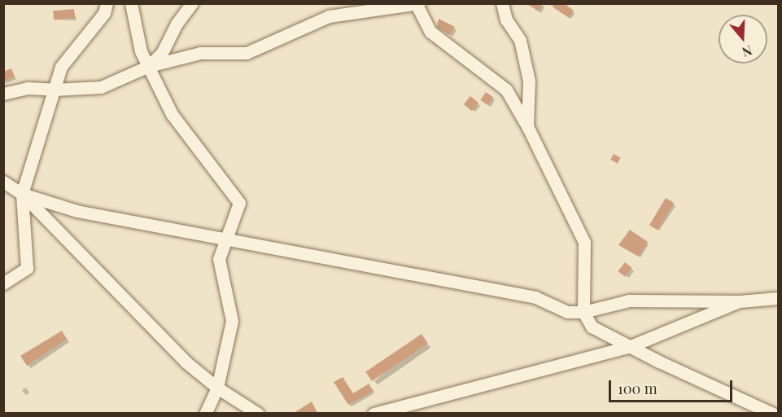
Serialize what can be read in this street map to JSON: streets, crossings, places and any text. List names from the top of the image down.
{
  "scale_bar": "100 m",
  "north": "bottom"
}
